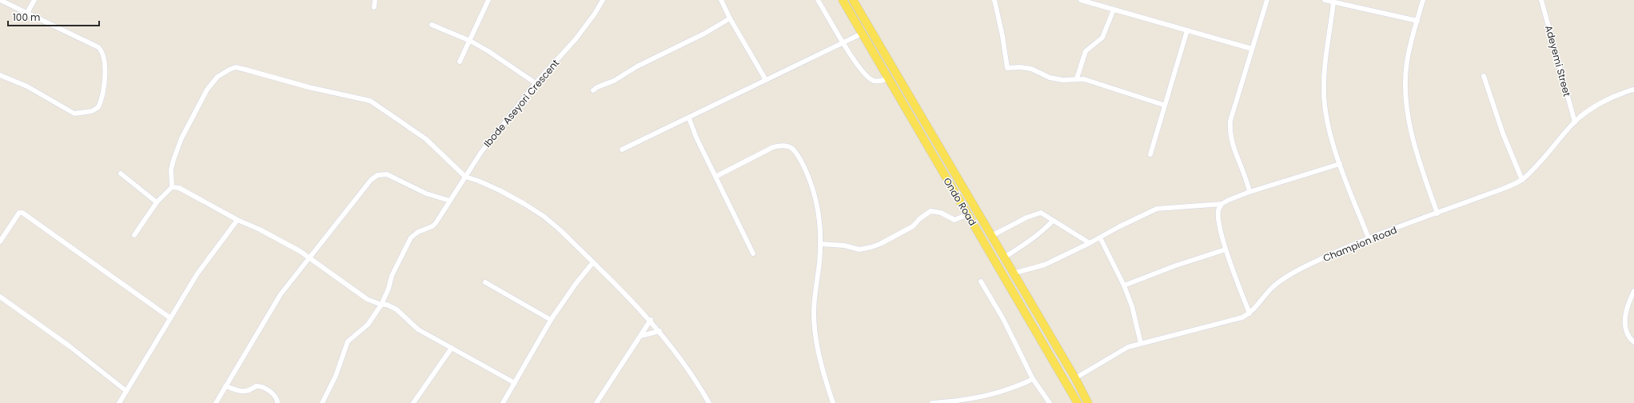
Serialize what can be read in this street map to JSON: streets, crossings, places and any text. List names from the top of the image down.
{
  "streets": {
    "main road": ["Ondo Road"],
    "street": ["Adeyemi Street", "Ibode Aseyori Crescent", "Champion Road"]
  },
  "crossings": [
    ["Adeyemi Street", "Champion Road"],
    ["Ondo Road", "Champion Road"]
  ],
  "scale_bar": "100 m"
}
